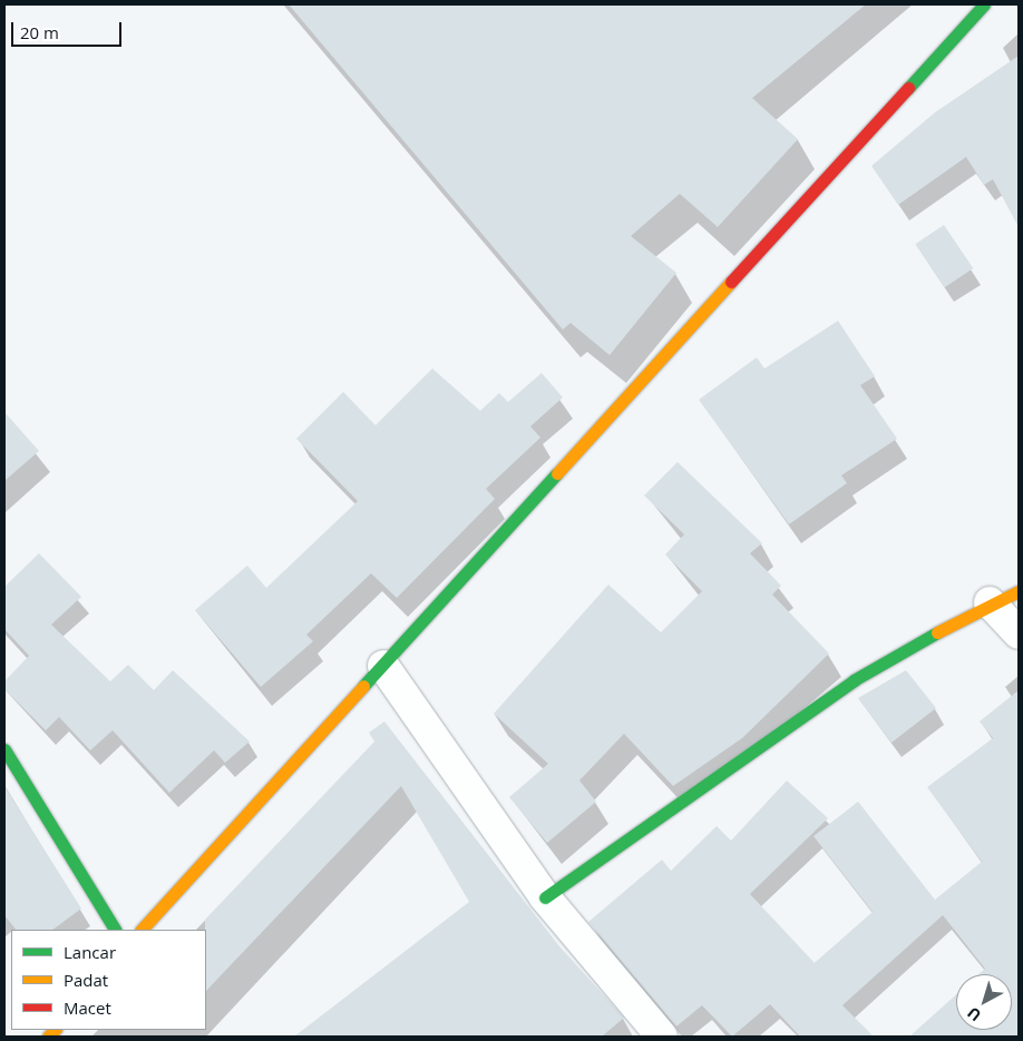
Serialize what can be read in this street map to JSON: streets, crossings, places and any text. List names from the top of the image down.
{
  "legend": ["Lancar", "Padat", "Macet"],
  "scale_bar": "20 m",
  "north": "bottom left"
}
